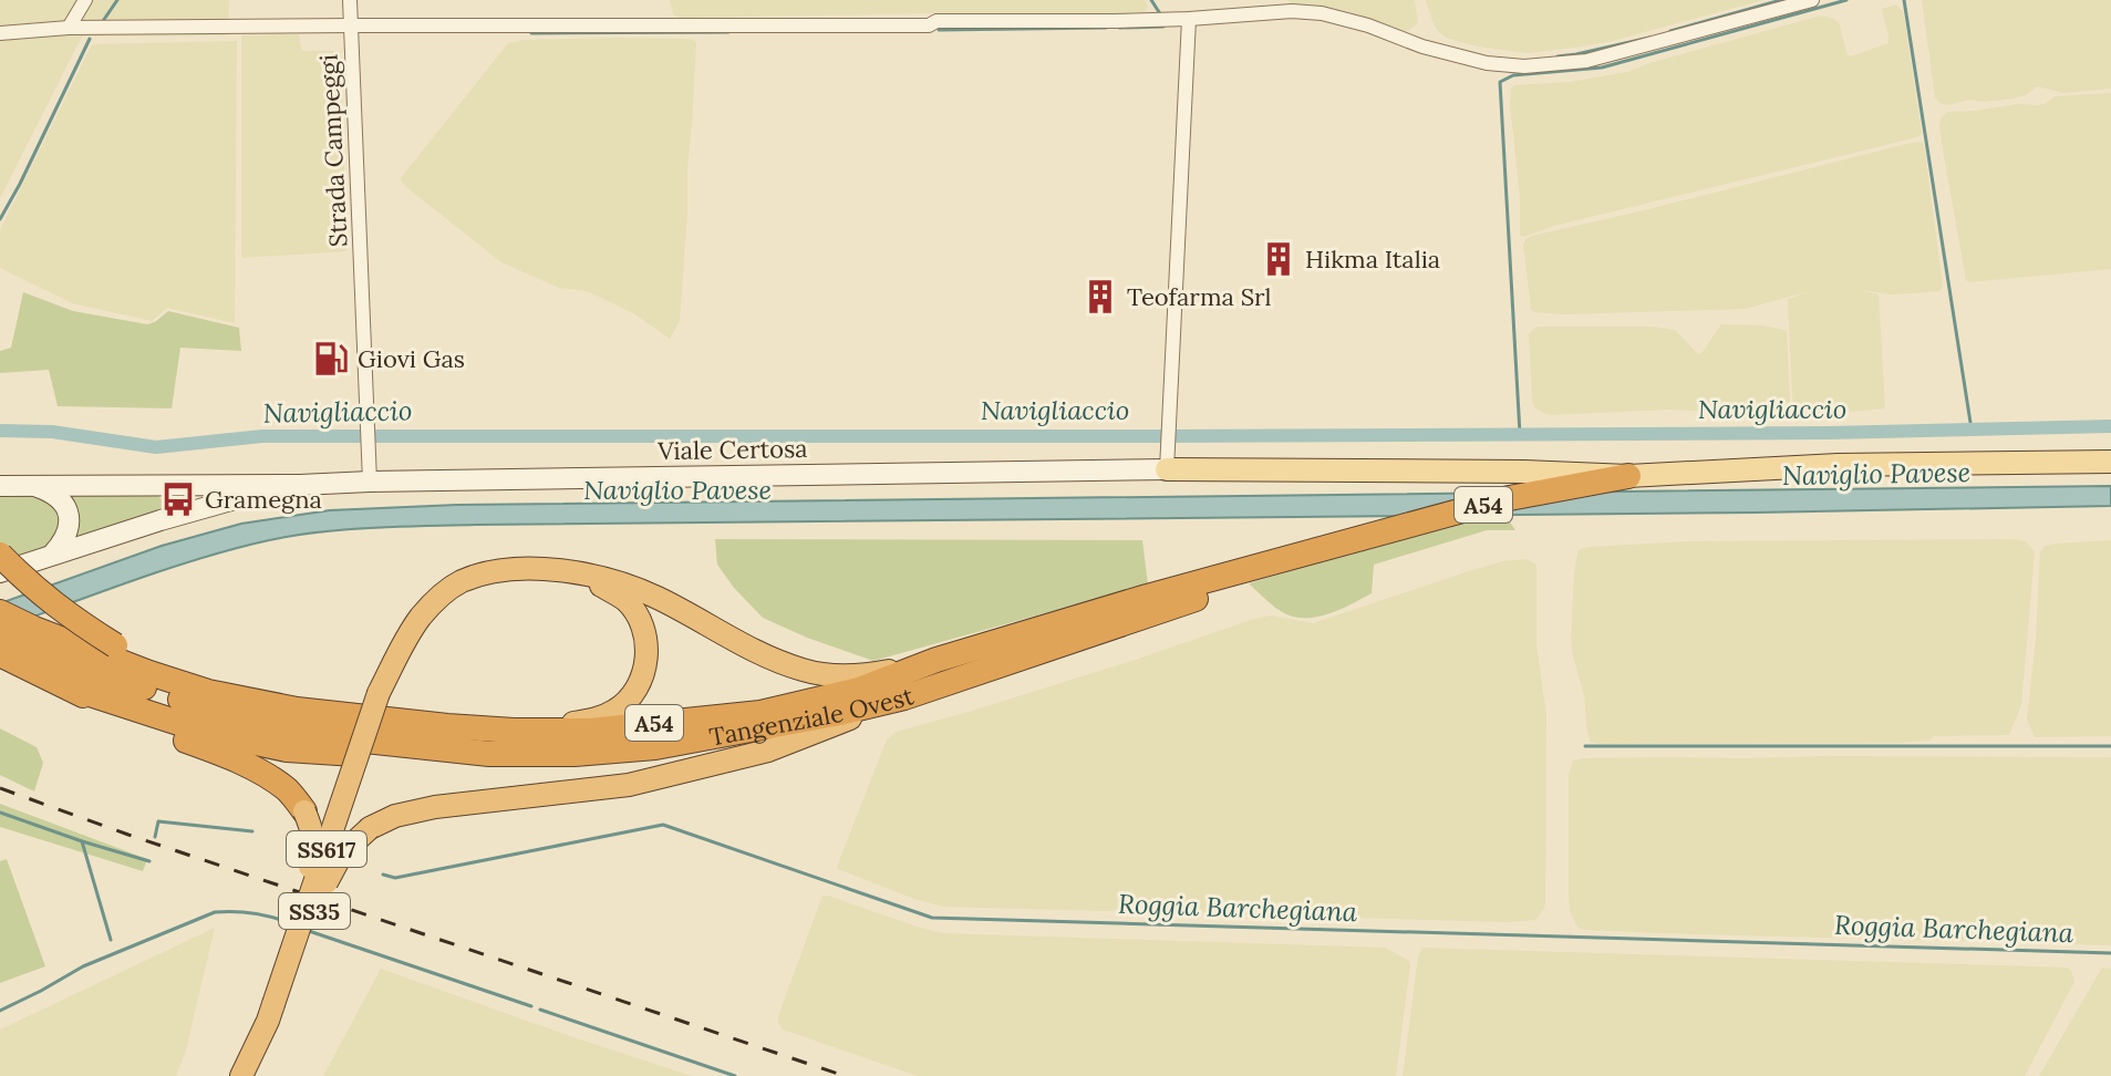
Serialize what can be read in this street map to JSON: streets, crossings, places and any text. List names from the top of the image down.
{
  "streets": {
    "highway": [
      "A54",
      "Tangenziale Ovest",
      "SS617",
      "SS35"
    ],
    "main road": ["Viale Certosa"],
    "street": ["Strada Campeggi"]
  },
  "crossings": [
    ["Strada Campeggi", "Viale Certosa"],
    ["Tangenziale Ovest", "SS617"],
    ["Tangenziale Ovest", "SS35"],
    ["SS617", "SS35"]
  ],
  "water": ["Navigliaccio", "Naviglio Pavese", "Roggia Barchegiana"],
  "places": {
    "building": ["Hikma Italia", "Teofarma Srl"],
    "fuel station": ["Giovi Gas"],
    "bus stop": ["Gramegna"]
  }
}
